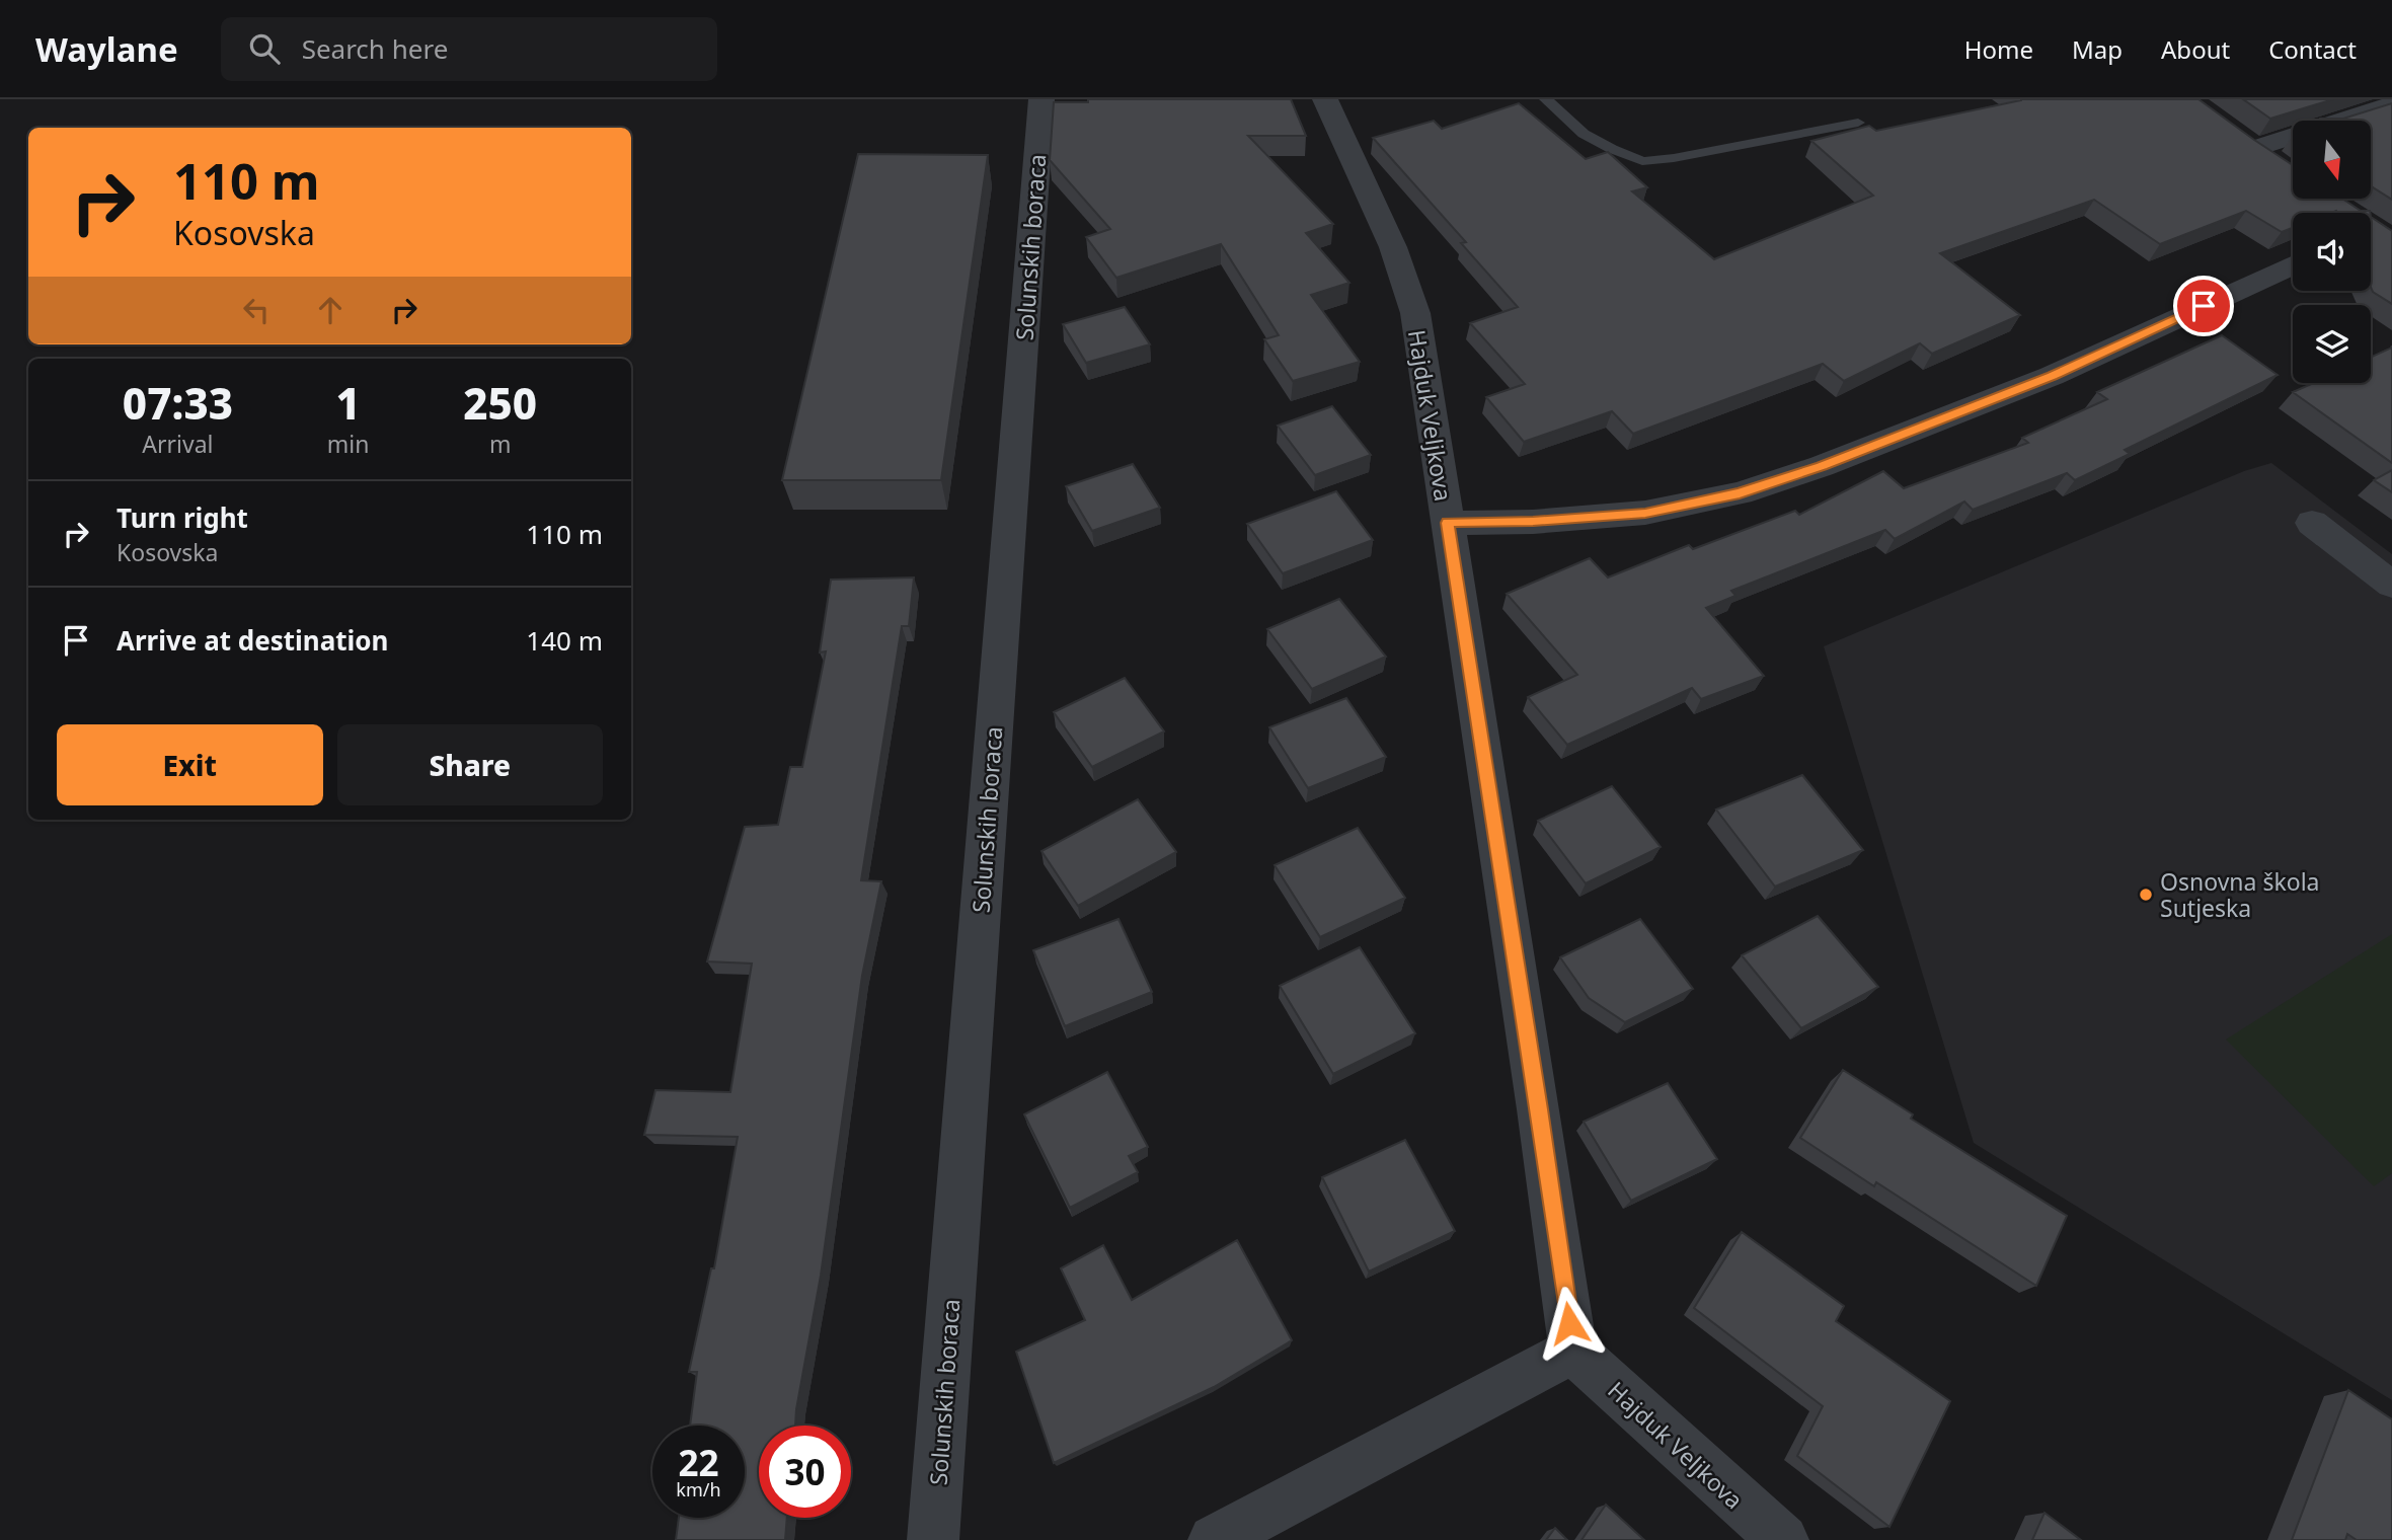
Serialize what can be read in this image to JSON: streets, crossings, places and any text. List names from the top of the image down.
{
  "streets": {
    "street": ["Solunskih boraca", "Hajduk Veljkova"]
  },
  "places": ["Osnovna škola Sutjeska"],
  "north": "bottom",
  "page": {
    "header": "Waylane",
    "search": "Search here",
    "nav": [
      "Home",
      "Map",
      "About",
      "Contact"
    ],
    "turn": ["110 m", "Kosovska"],
    "eta": [
      "07:33",
      "Arrival",
      "1",
      "min",
      "250",
      "m"
    ],
    "list": [
      {
        "name": "Turn right",
        "note": "Kosovska",
        "value": "110 m"
      },
      {
        "name": "Arrive at destination",
        "value": "140 m"
      }
    ],
    "buttons": ["Exit", "Share"],
    "speed": "22 km/h",
    "limit": "30"
  }
}
